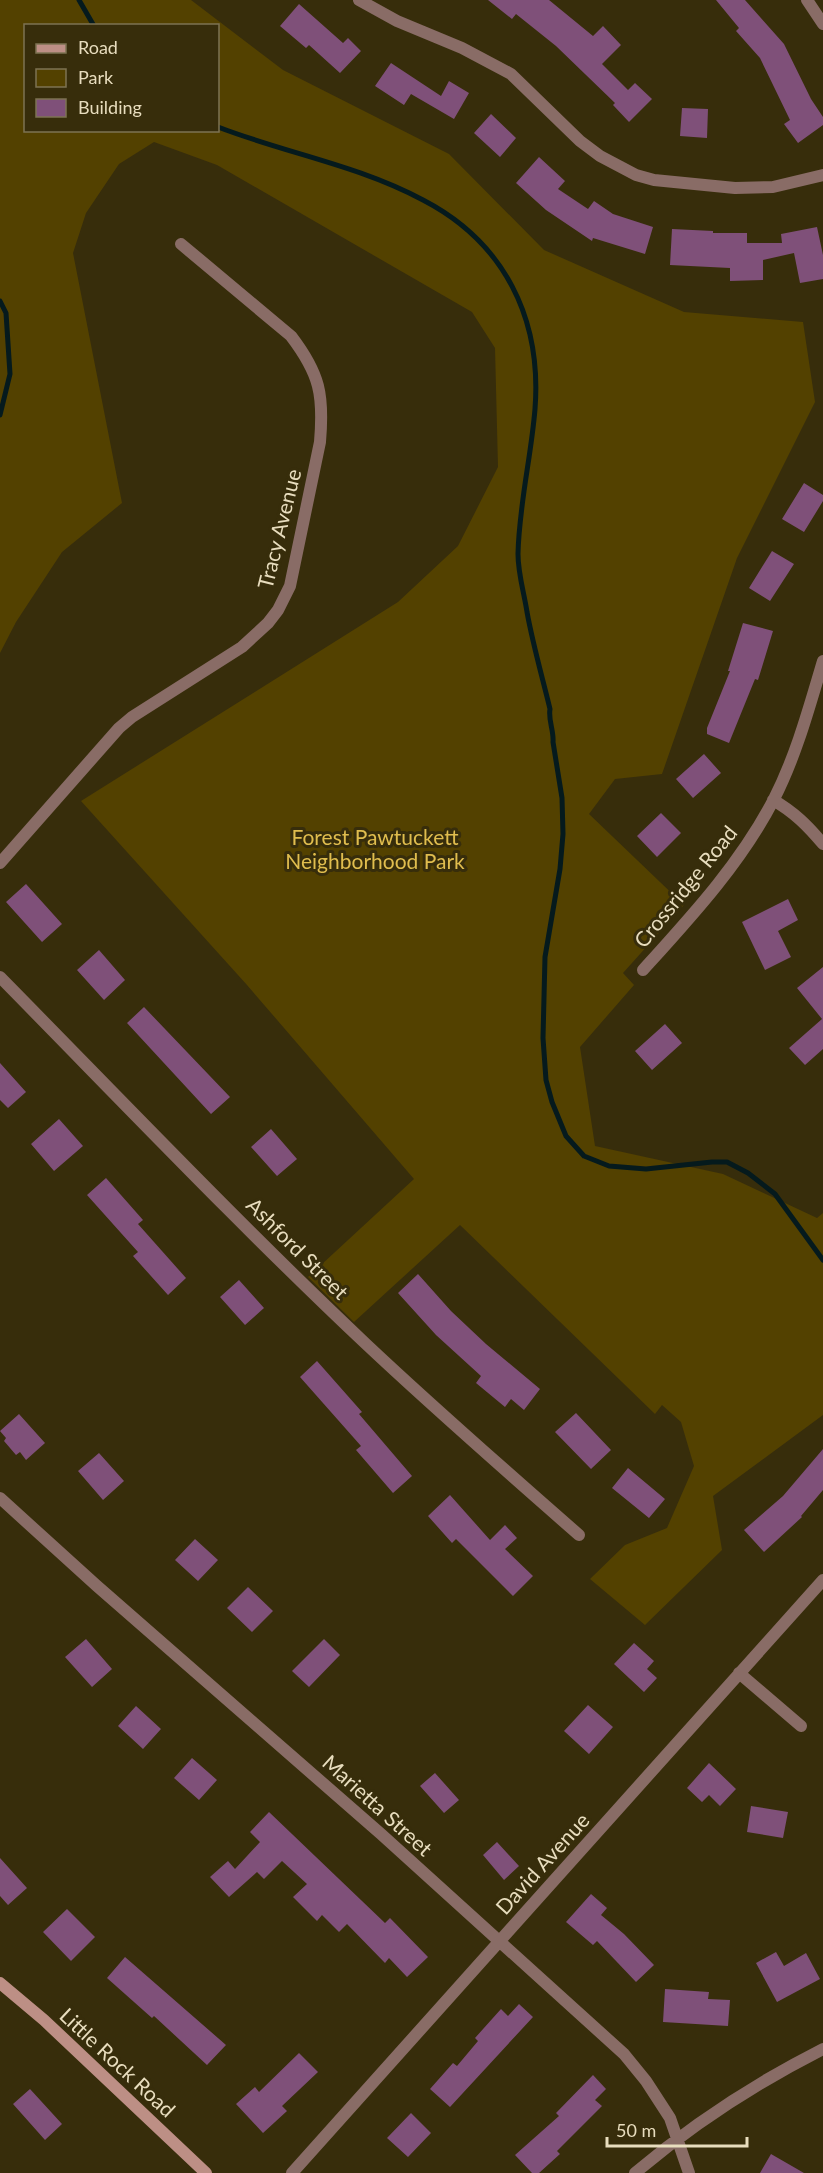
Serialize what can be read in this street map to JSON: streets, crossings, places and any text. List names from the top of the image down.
{
  "streets": {
    "main road": ["Little Rock Road"],
    "street": [
      "Tracy Avenue",
      "Crossridge Road",
      "Ashford Street",
      "Marietta Street",
      "David Avenue"
    ]
  },
  "crossings": [
    ["Marietta Street", "David Avenue"]
  ],
  "parks": ["Forest Pawtuckett Neighborhood Park"],
  "legend": ["Road", "Park", "Building"],
  "scale_bar": "50 m"
}
